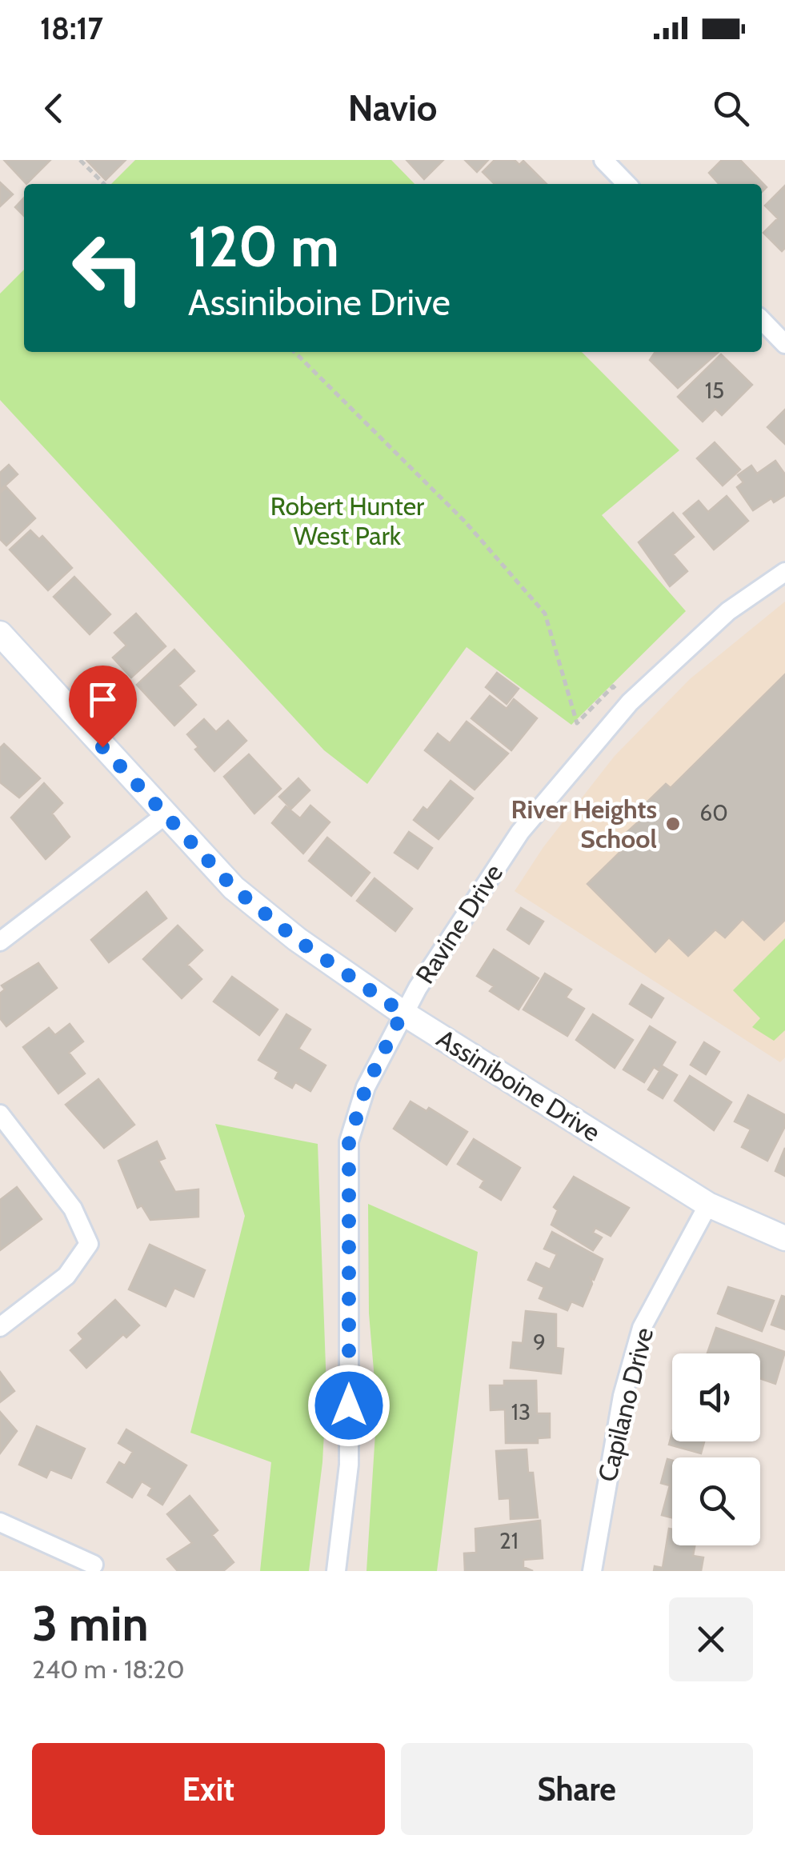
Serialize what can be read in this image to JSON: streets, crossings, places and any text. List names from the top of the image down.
{
  "streets": {
    "street": ["Ravine Drive", "Assiniboine Drive", "Capilano Drive"]
  },
  "crossings": [
    ["Ravine Drive", "Assiniboine Drive"],
    ["Assiniboine Drive", "Capilano Drive"]
  ],
  "parks": ["Robert Hunter West Park"],
  "places": ["River Heights School"],
  "house_numbers": [
    "15",
    "60",
    "9",
    "13",
    "21"
  ],
  "page": {
    "status": "18:17",
    "header": "Navio",
    "turn": ["120 m", "Assiniboine Drive"],
    "heading": ["3 min", "240 m · 18:20"],
    "buttons": ["Exit", "Share"]
  }
}
